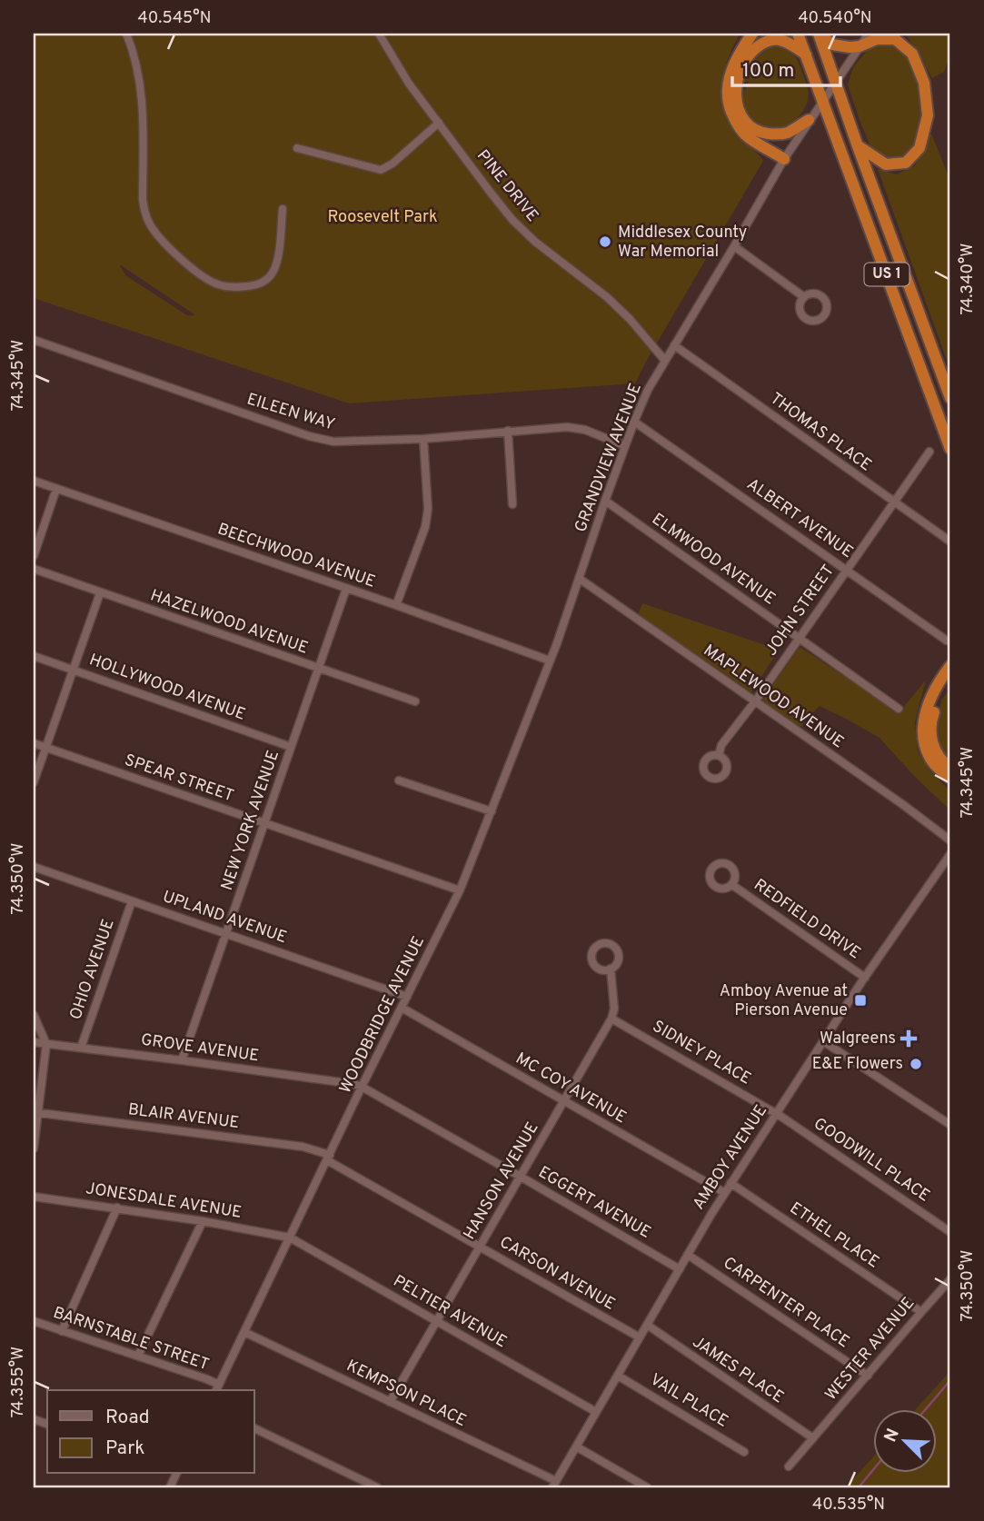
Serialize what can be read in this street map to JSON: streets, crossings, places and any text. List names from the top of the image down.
{
  "streets": {
    "highway": ["US 1"],
    "street": [
      "PINE DRIVE",
      "EILEEN WAY",
      "THOMAS PLACE",
      "GRANDVIEW AVENUE",
      "ALBERT AVENUE",
      "BEECHWOOD AVENUE",
      "ELMWOOD AVENUE",
      "JOHN STREET",
      "HAZELWOOD AVENUE",
      "HOLLYWOOD AVENUE",
      "MAPLEWOOD AVENUE",
      "SPEAR STREET",
      "NEW YORK AVENUE",
      "UPLAND AVENUE",
      "REDFIELD DRIVE",
      "OHIO AVENUE",
      "WOODBRIDGE AVENUE",
      "GROVE AVENUE",
      "SIDNEY PLACE",
      "MC COY AVENUE",
      "BLAIR AVENUE",
      "AMBOY AVENUE",
      "GOODWILL PLACE",
      "HANSON AVENUE",
      "JONESDALE AVENUE",
      "EGGERT AVENUE",
      "ETHEL PLACE",
      "CARSON AVENUE",
      "CARPENTER PLACE",
      "PELTIER AVENUE",
      "BARNSTABLE STREET",
      "WESTER AVENUE",
      "JAMES PLACE",
      "KEMPSON PLACE",
      "VAIL PLACE"
    ]
  },
  "crossings": [
    ["PINE DRIVE", "GRANDVIEW AVENUE"],
    ["US 1", "GRANDVIEW AVENUE"],
    ["EILEEN WAY", "GRANDVIEW AVENUE"],
    ["THOMAS PLACE", "GRANDVIEW AVENUE"],
    ["THOMAS PLACE", "JOHN STREET"],
    ["GRANDVIEW AVENUE", "ALBERT AVENUE"],
    ["GRANDVIEW AVENUE", "ELMWOOD AVENUE"],
    ["GRANDVIEW AVENUE", "MAPLEWOOD AVENUE"],
    ["GRANDVIEW AVENUE", "WOODBRIDGE AVENUE"],
    ["ALBERT AVENUE", "JOHN STREET"],
    ["BEECHWOOD AVENUE", "NEW YORK AVENUE"],
    ["BEECHWOOD AVENUE", "WOODBRIDGE AVENUE"],
    ["ELMWOOD AVENUE", "JOHN STREET"],
    ["JOHN STREET", "MAPLEWOOD AVENUE"],
    ["HAZELWOOD AVENUE", "NEW YORK AVENUE"],
    ["HOLLYWOOD AVENUE", "NEW YORK AVENUE"],
    ["SPEAR STREET", "NEW YORK AVENUE"],
    ["SPEAR STREET", "WOODBRIDGE AVENUE"],
    ["NEW YORK AVENUE", "UPLAND AVENUE"],
    ["NEW YORK AVENUE", "GROVE AVENUE"],
    ["UPLAND AVENUE", "OHIO AVENUE"],
    ["UPLAND AVENUE", "WOODBRIDGE AVENUE"],
    ["REDFIELD DRIVE", "AMBOY AVENUE"],
    ["OHIO AVENUE", "GROVE AVENUE"],
    ["WOODBRIDGE AVENUE", "GROVE AVENUE"],
    ["WOODBRIDGE AVENUE", "MC COY AVENUE"],
    ["WOODBRIDGE AVENUE", "BLAIR AVENUE"],
    ["WOODBRIDGE AVENUE", "JONESDALE AVENUE"],
    ["WOODBRIDGE AVENUE", "EGGERT AVENUE"],
    ["WOODBRIDGE AVENUE", "CARSON AVENUE"],
    ["WOODBRIDGE AVENUE", "PELTIER AVENUE"],
    ["WOODBRIDGE AVENUE", "BARNSTABLE STREET"],
    ["WOODBRIDGE AVENUE", "KEMPSON PLACE"],
    ["GROVE AVENUE", "EGGERT AVENUE"],
    ["SIDNEY PLACE", "AMBOY AVENUE"],
    ["SIDNEY PLACE", "GOODWILL PLACE"],
    ["SIDNEY PLACE", "HANSON AVENUE"],
    ["MC COY AVENUE", "AMBOY AVENUE"],
    ["MC COY AVENUE", "HANSON AVENUE"],
    ["BLAIR AVENUE", "CARSON AVENUE"],
    ["AMBOY AVENUE", "GOODWILL PLACE"],
    ["AMBOY AVENUE", "EGGERT AVENUE"],
    ["AMBOY AVENUE", "ETHEL PLACE"],
    ["AMBOY AVENUE", "CARSON AVENUE"],
    ["AMBOY AVENUE", "CARPENTER PLACE"],
    ["AMBOY AVENUE", "PELTIER AVENUE"],
    ["AMBOY AVENUE", "JAMES PLACE"],
    ["AMBOY AVENUE", "KEMPSON PLACE"],
    ["AMBOY AVENUE", "VAIL PLACE"],
    ["HANSON AVENUE", "EGGERT AVENUE"],
    ["HANSON AVENUE", "CARSON AVENUE"],
    ["HANSON AVENUE", "PELTIER AVENUE"],
    ["HANSON AVENUE", "KEMPSON PLACE"],
    ["JONESDALE AVENUE", "PELTIER AVENUE"],
    ["ETHEL PLACE", "WESTER AVENUE"],
    ["CARPENTER PLACE", "WESTER AVENUE"],
    ["WESTER AVENUE", "JAMES PLACE"]
  ],
  "parks": ["Roosevelt Park"],
  "places": {
    "other": ["Middlesex County War Memorial", "E&E Flowers"],
    "transit": ["Amboy Avenue at Pierson Avenue"],
    "health": ["Walgreens"]
  },
  "legend": ["Road", "Park"],
  "scale_bar": "100 m",
  "north": "top left",
  "coordinates": [
    "40.545°N",
    "40.540°N",
    "74.340°W",
    "74.345°W",
    "74.350°W",
    "74.355°W",
    "40.535°N"
  ]
}
